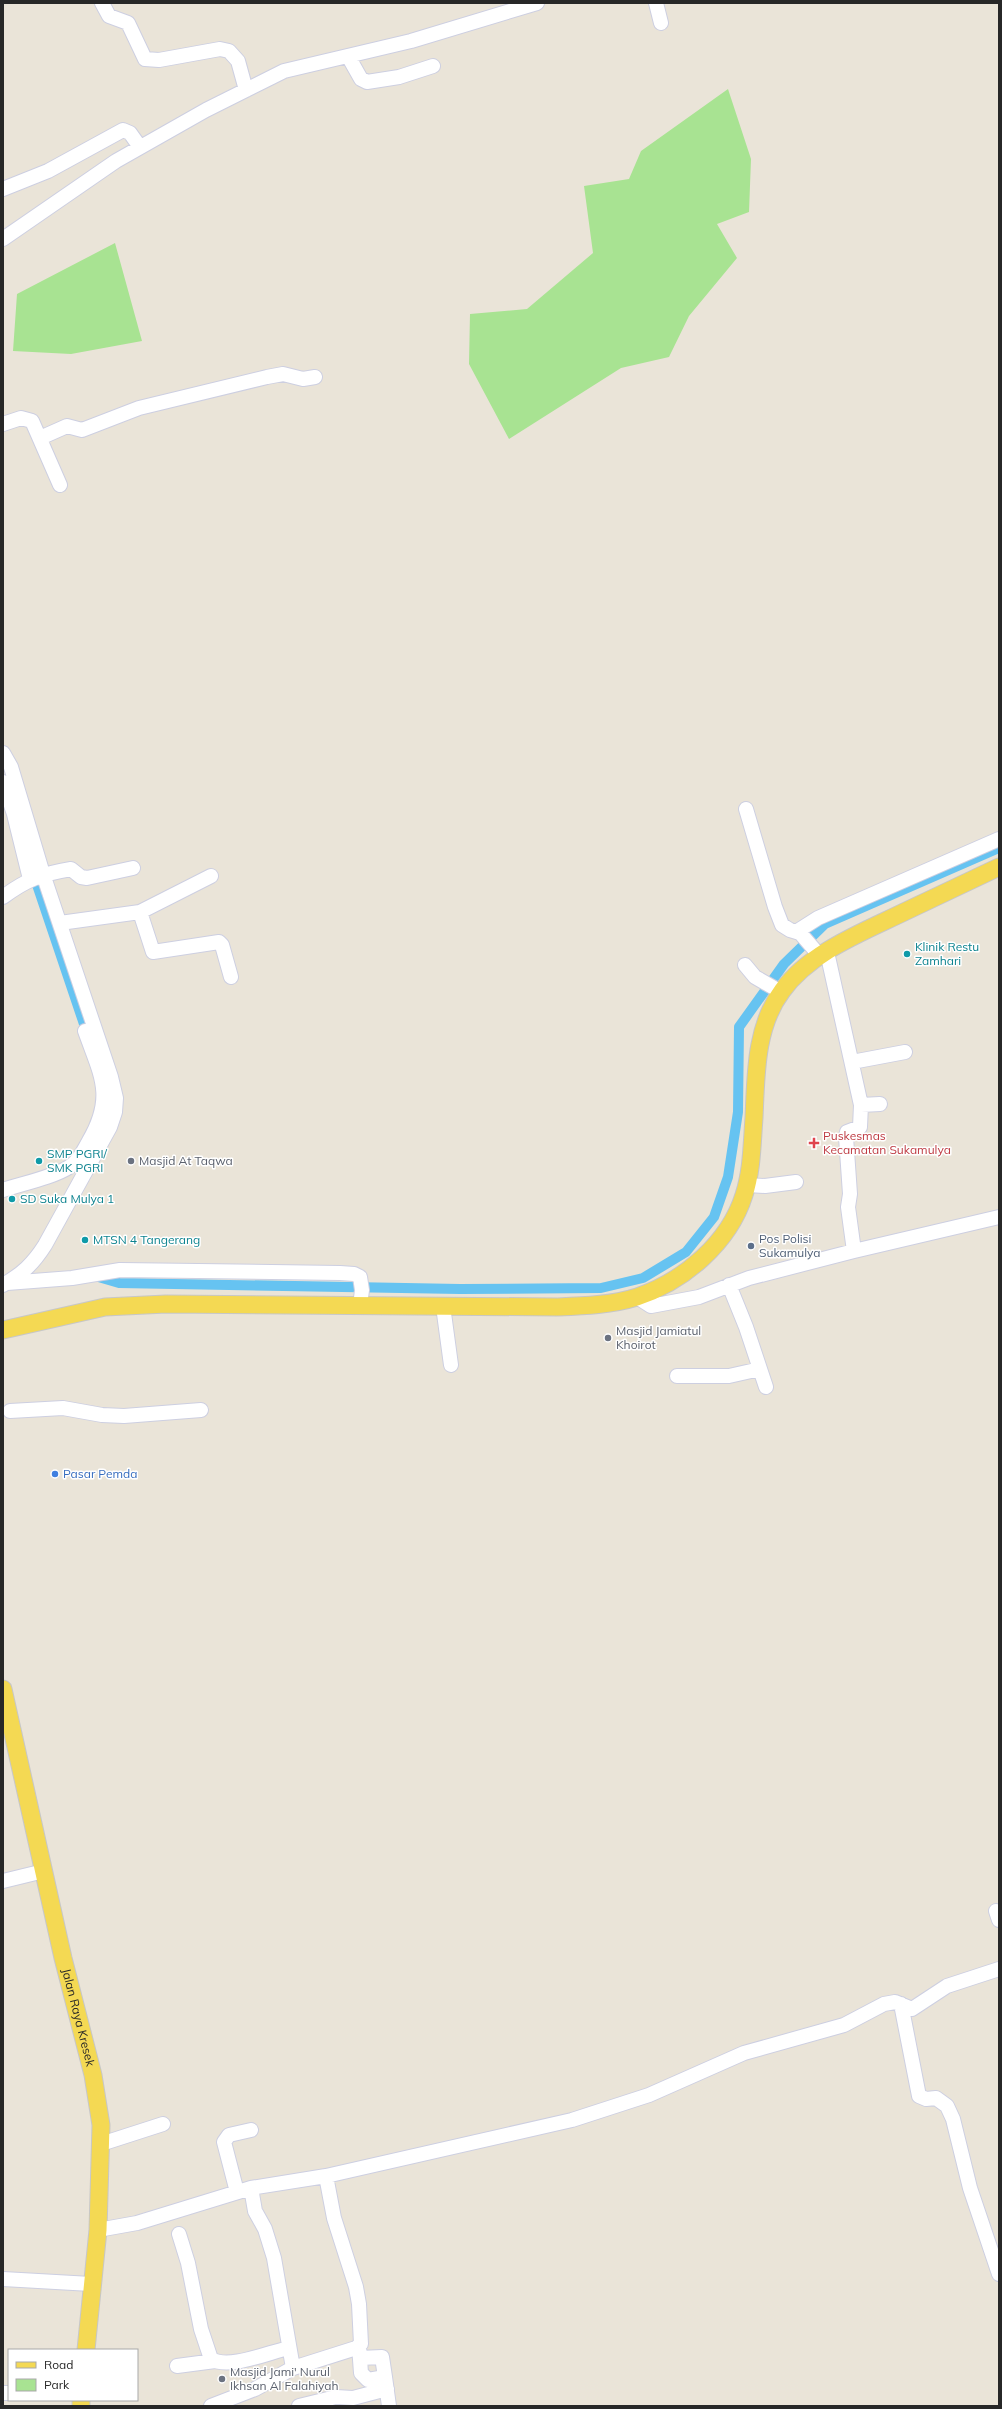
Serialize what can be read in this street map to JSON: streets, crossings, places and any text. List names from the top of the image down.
{
  "streets": {
    "main road": ["Jalan Raya Kresek"]
  },
  "places": {
    "other": [
      "Klinik Restu Zamhari",
      "SMP PGRI/ SMK PGRI",
      "Masjid At Taqwa",
      "SD Suka Mulya 1",
      "MTSN 4 Tangerang",
      "Pos Polisi Sukamulya",
      "Masjid Jamiatul Khoirot",
      "Pasar Pemda",
      "Masjid Jami' Nurul Ikhsan Al Falahiyah"
    ],
    "health": ["Puskesmas Kecamatan Sukamulya"]
  },
  "legend": ["Road", "Park"]
}
